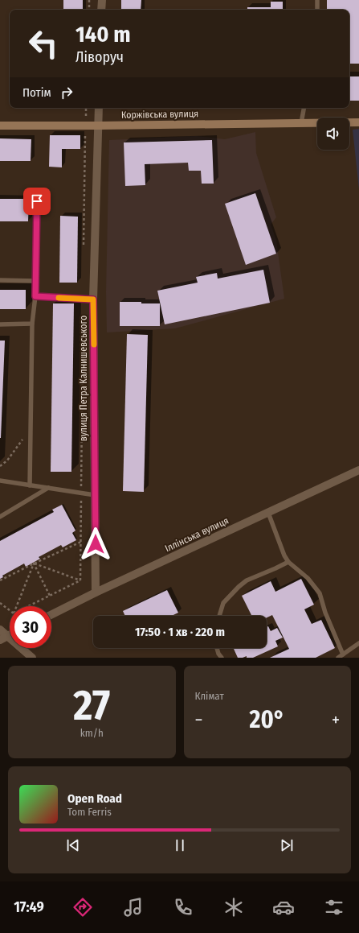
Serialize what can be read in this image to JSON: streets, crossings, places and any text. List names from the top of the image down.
{
  "streets": {
    "street": ["Коржівська вулиця", "вулиця Петра Калнишевського", "Іллінська вулиця"]
  },
  "crossings": [
    ["Коржівська вулиця", "вулиця Петра Калнишевського"],
    ["вулиця Петра Калнишевського", "Іллінська вулиця"]
  ],
  "page": {
    "turn": ["140 m", "Ліворуч"],
    "then": "Потім",
    "limit": "30",
    "trip": "17:50 · 1 хв · 220 m",
    "tile": [
      ["27", "km/h"],
      "Клімат"
    ],
    "heat": ["−", "20°", "+"],
    "song": ["Open Road", "Tom Ferris"],
    "tabs": "17:49"
  }
}
